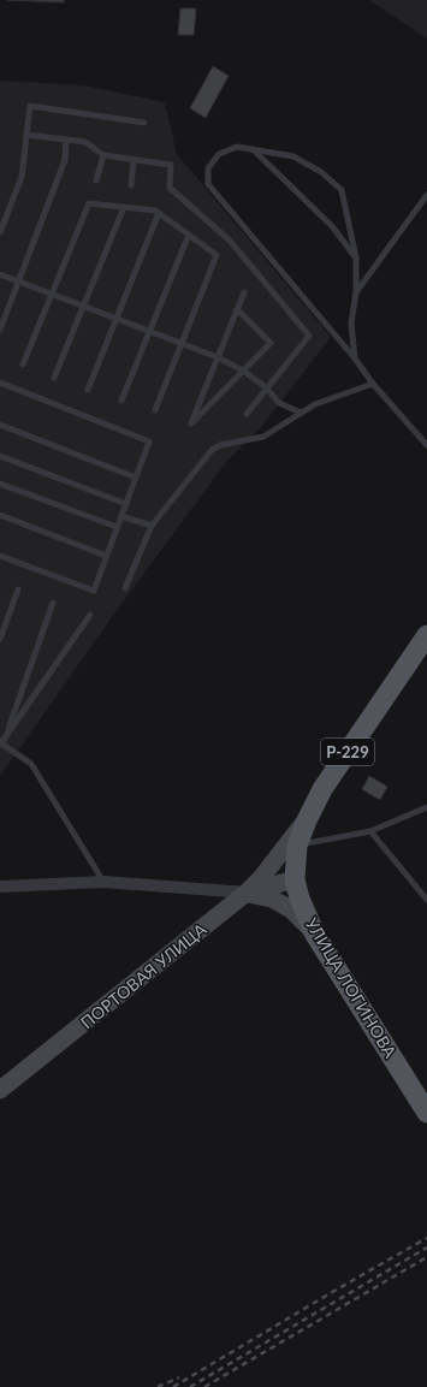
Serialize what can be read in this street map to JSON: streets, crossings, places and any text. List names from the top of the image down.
{
  "streets": {
    "main road": ["Р-229", "УЛИЦА ЛОГИНОВА"],
    "street": ["ПОРТОВАЯ УЛИЦА"]
  },
  "crossings": [
    ["ПОРТОВАЯ УЛИЦА", "УЛИЦА ЛОГИНОВА"]
  ]
}
